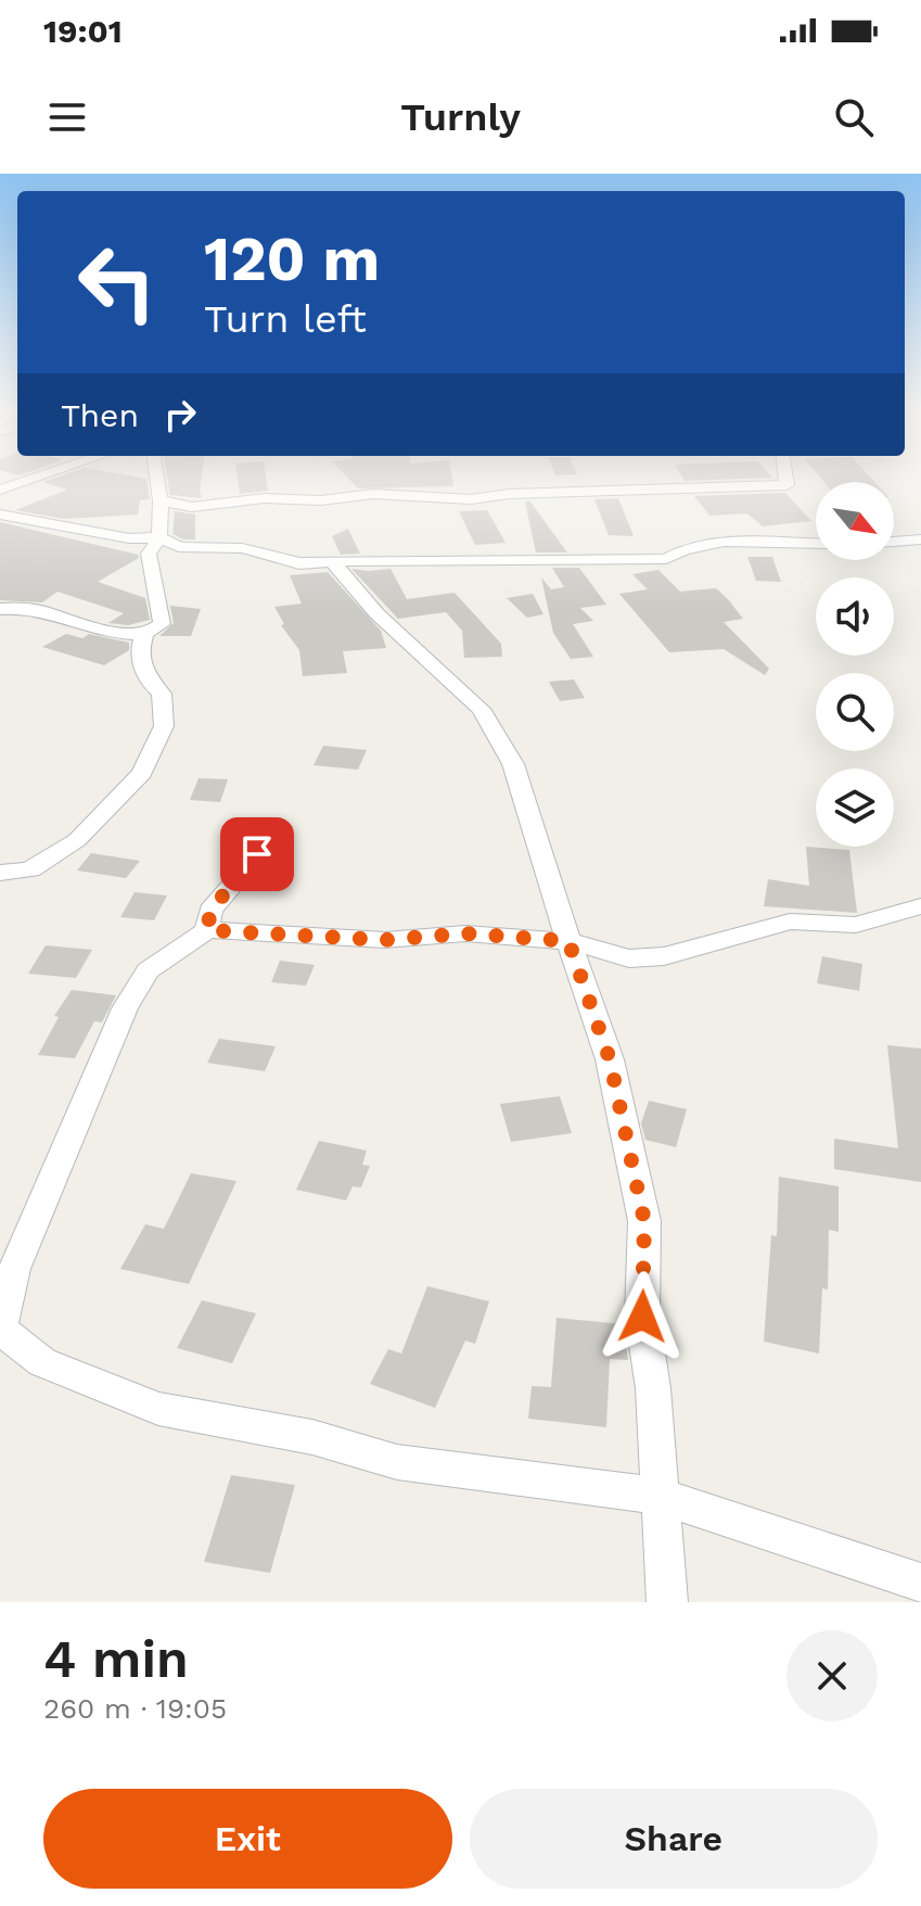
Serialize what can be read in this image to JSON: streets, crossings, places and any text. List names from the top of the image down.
{
  "north": "bottom right",
  "page": {
    "status": "19:01",
    "header": "Turnly",
    "turn": ["120 m", "Turn left"],
    "then": "Then",
    "heading": ["4 min", "260 m · 19:05"],
    "buttons": ["Exit", "Share"]
  }
}
